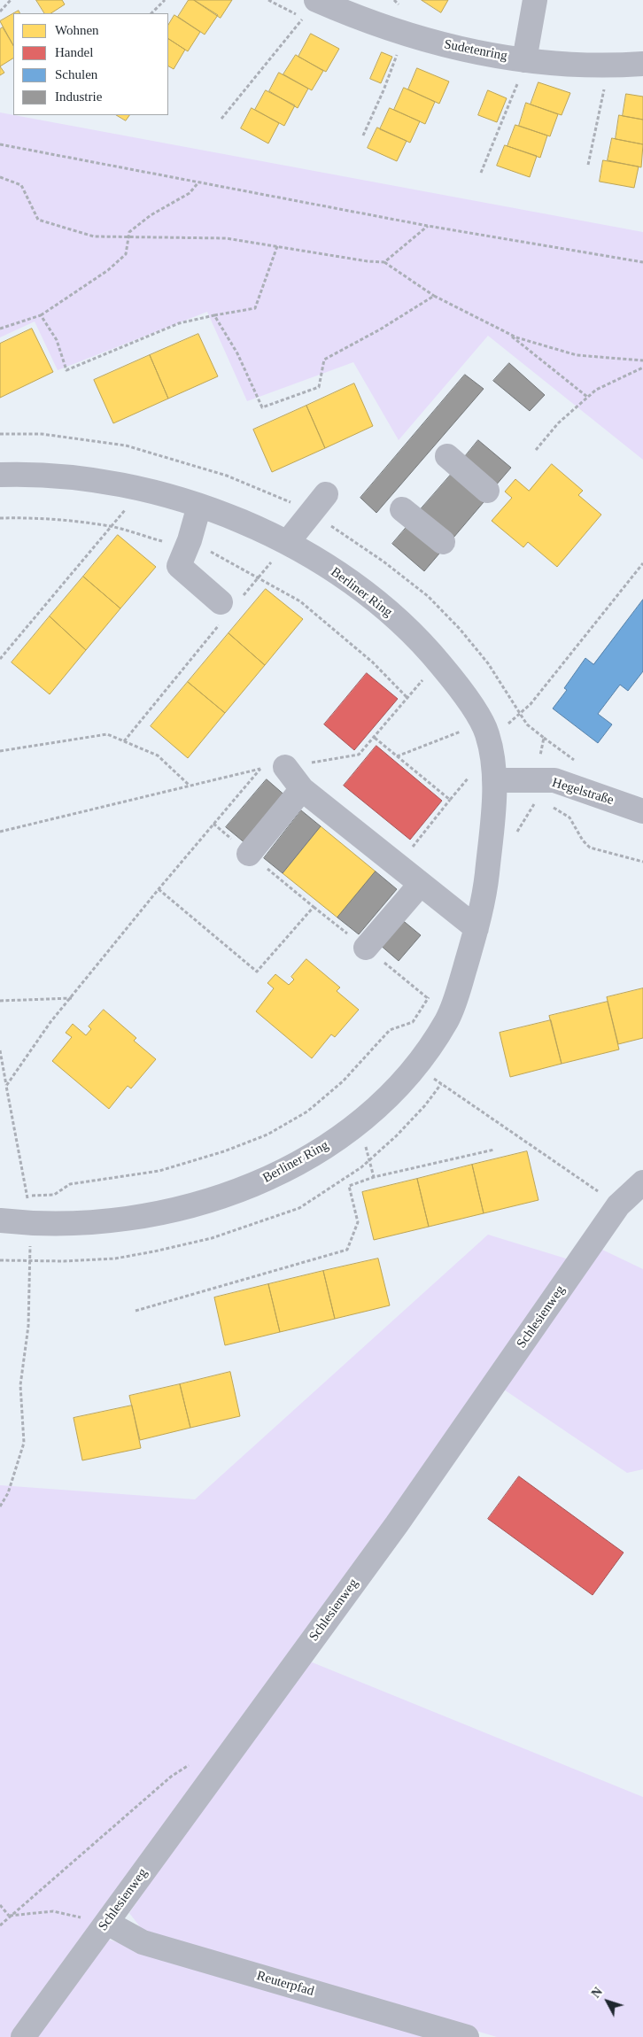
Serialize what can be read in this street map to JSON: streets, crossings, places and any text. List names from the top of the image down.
{
  "streets": {
    "street": [
      "Sudetenring",
      "Berliner Ring",
      "Hegelstraße",
      "Schlesienweg",
      "Reuterpfad"
    ]
  },
  "crossings": [
    ["Berliner Ring", "Hegelstraße"],
    ["Schlesienweg", "Reuterpfad"]
  ],
  "legend": [
    "Wohnen",
    "Handel",
    "Schulen",
    "Industrie"
  ],
  "north": "top left"
}
